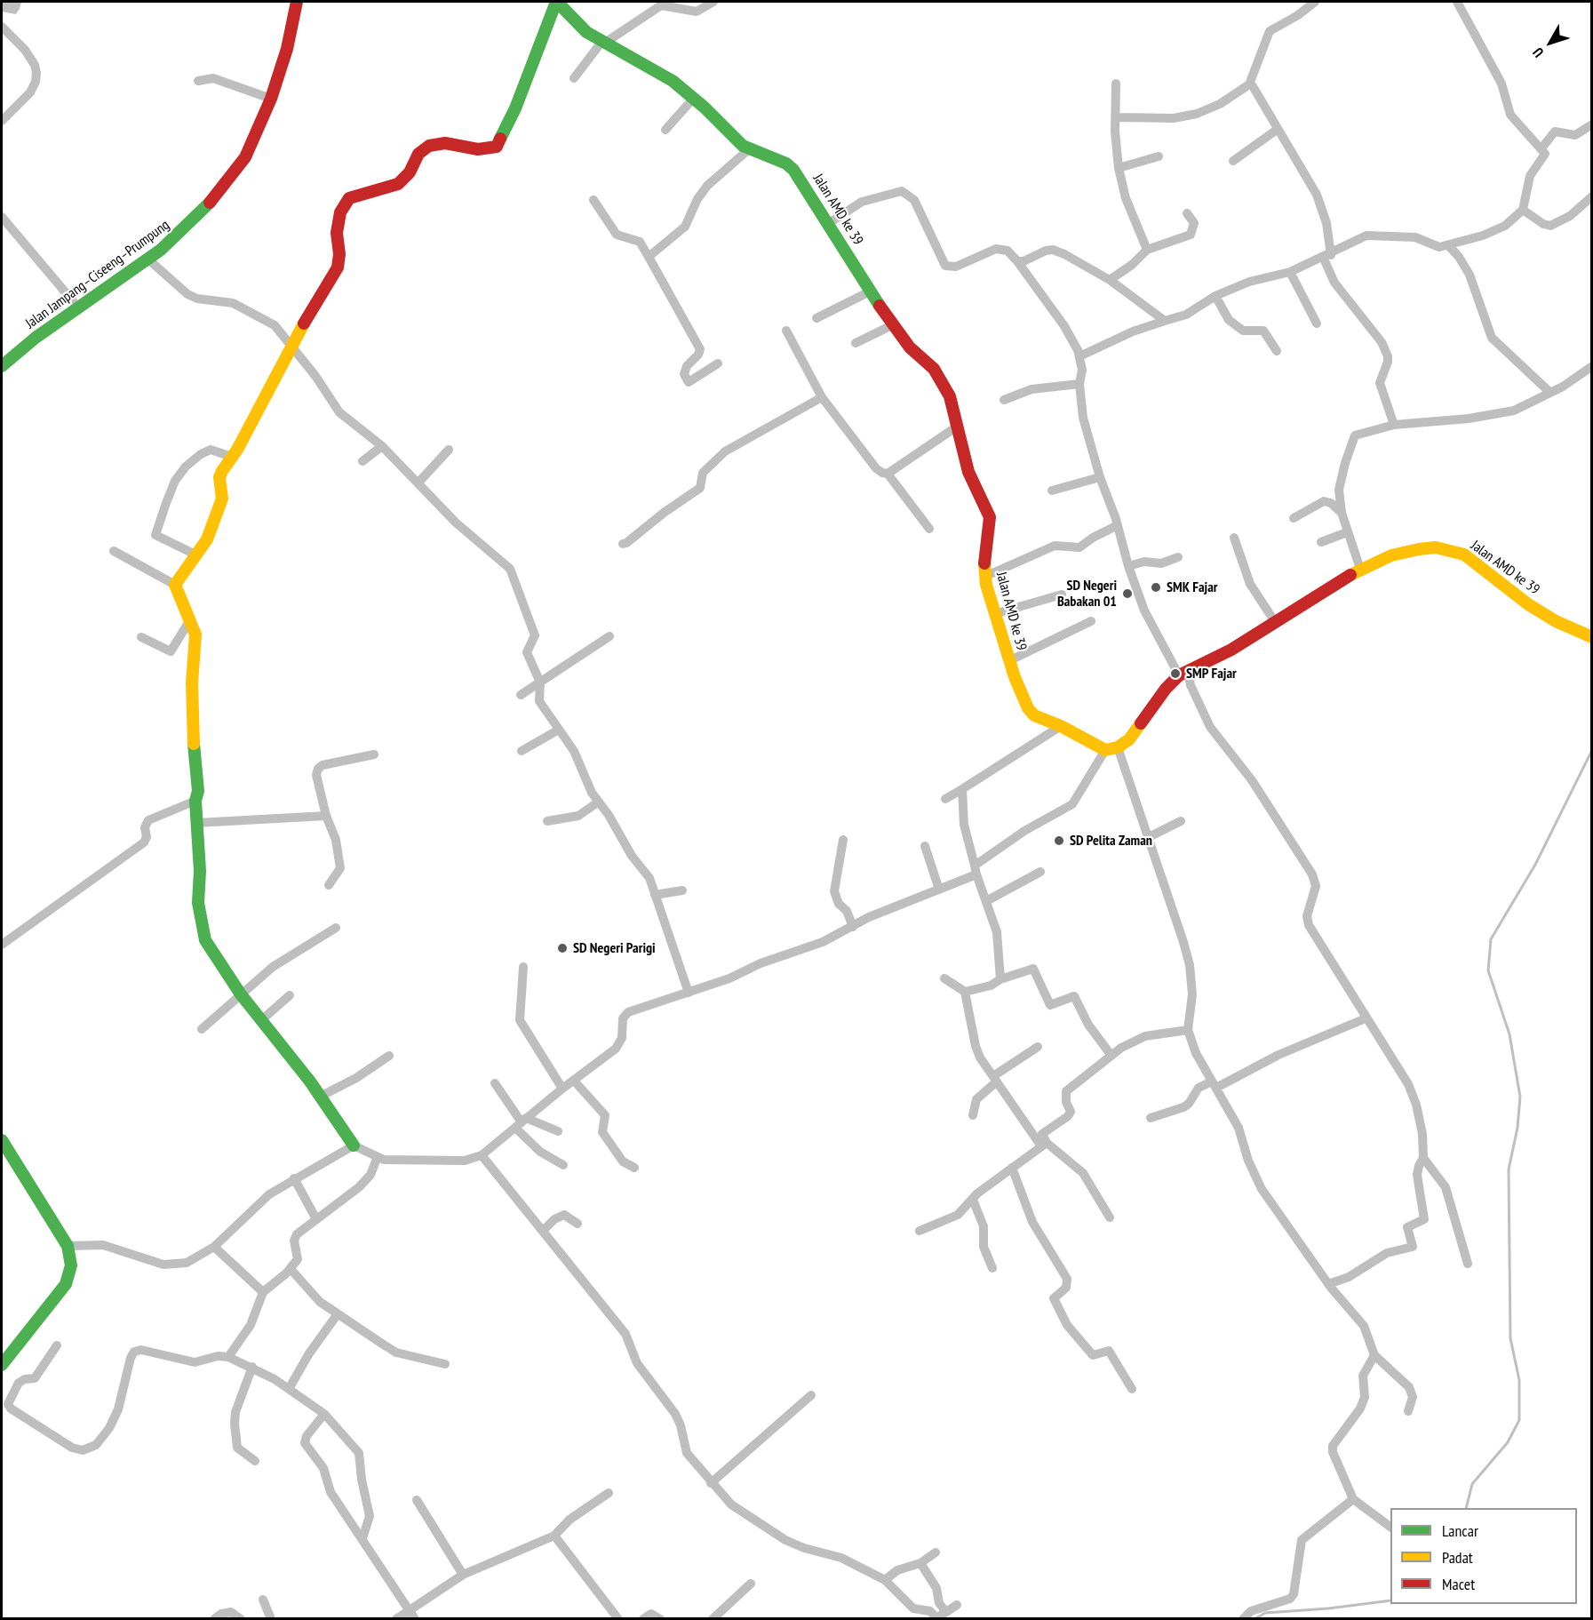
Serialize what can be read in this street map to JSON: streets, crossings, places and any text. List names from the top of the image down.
{
  "streets": {
    "street": ["Jalan AMD ke 39", "Jalan Jampang–Ciseeng–Prumpung"]
  },
  "places": [
    "SMK Fajar",
    "SD Negeri Babakan 01",
    "SMP Fajar",
    "SD Pelita Zaman",
    "SD Negeri Parigi"
  ],
  "legend": ["Lancar", "Padat", "Macet"],
  "north": "bottom left"
}
